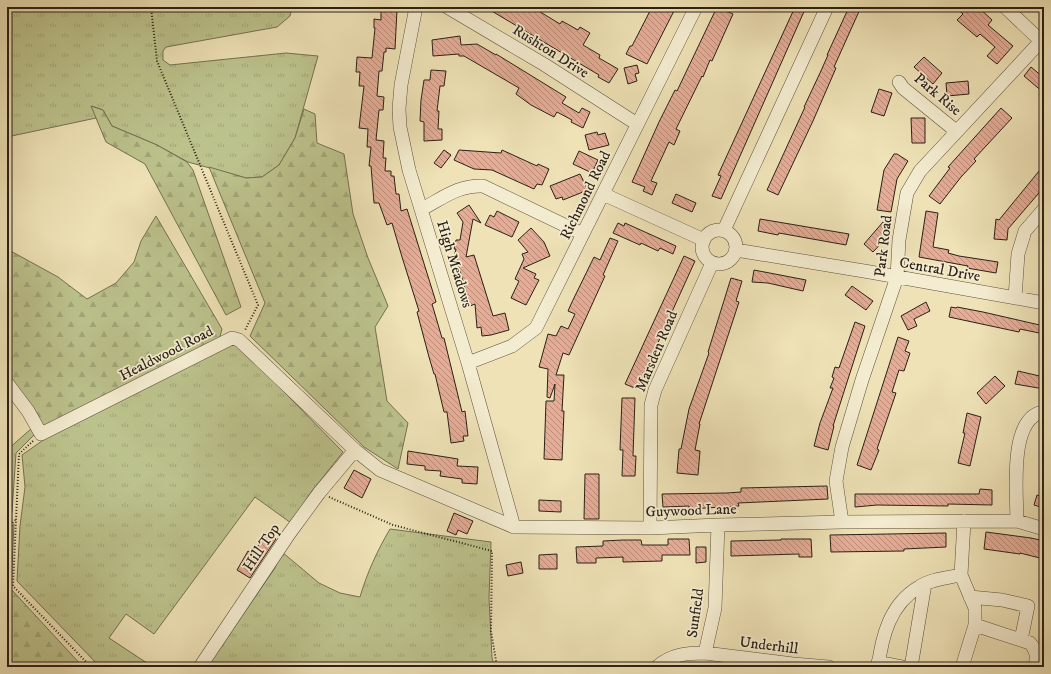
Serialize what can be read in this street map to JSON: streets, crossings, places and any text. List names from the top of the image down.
{
  "streets": {
    "street": [
      "Rushton Drive",
      "Park Rise",
      "Richmond Road",
      "Park Road",
      "High Meadows",
      "Central Drive",
      "Marsden Road",
      "Healdwood Road",
      "Guywood Lane",
      "Hill Top",
      "Sunfield",
      "Underhill"
    ]
  },
  "crossings": [
    ["Rushton Drive", "Richmond Road"],
    ["Park Rise", "Park Road"],
    ["Richmond Road", "High Meadows"],
    ["Park Road", "Central Drive"],
    ["Park Road", "Guywood Lane"],
    ["High Meadows", "Guywood Lane"],
    ["Central Drive", "Marsden Road"],
    ["Marsden Road", "Guywood Lane"],
    ["Guywood Lane", "Hill Top"],
    ["Guywood Lane", "Sunfield"],
    ["Sunfield", "Underhill"]
  ]
}
